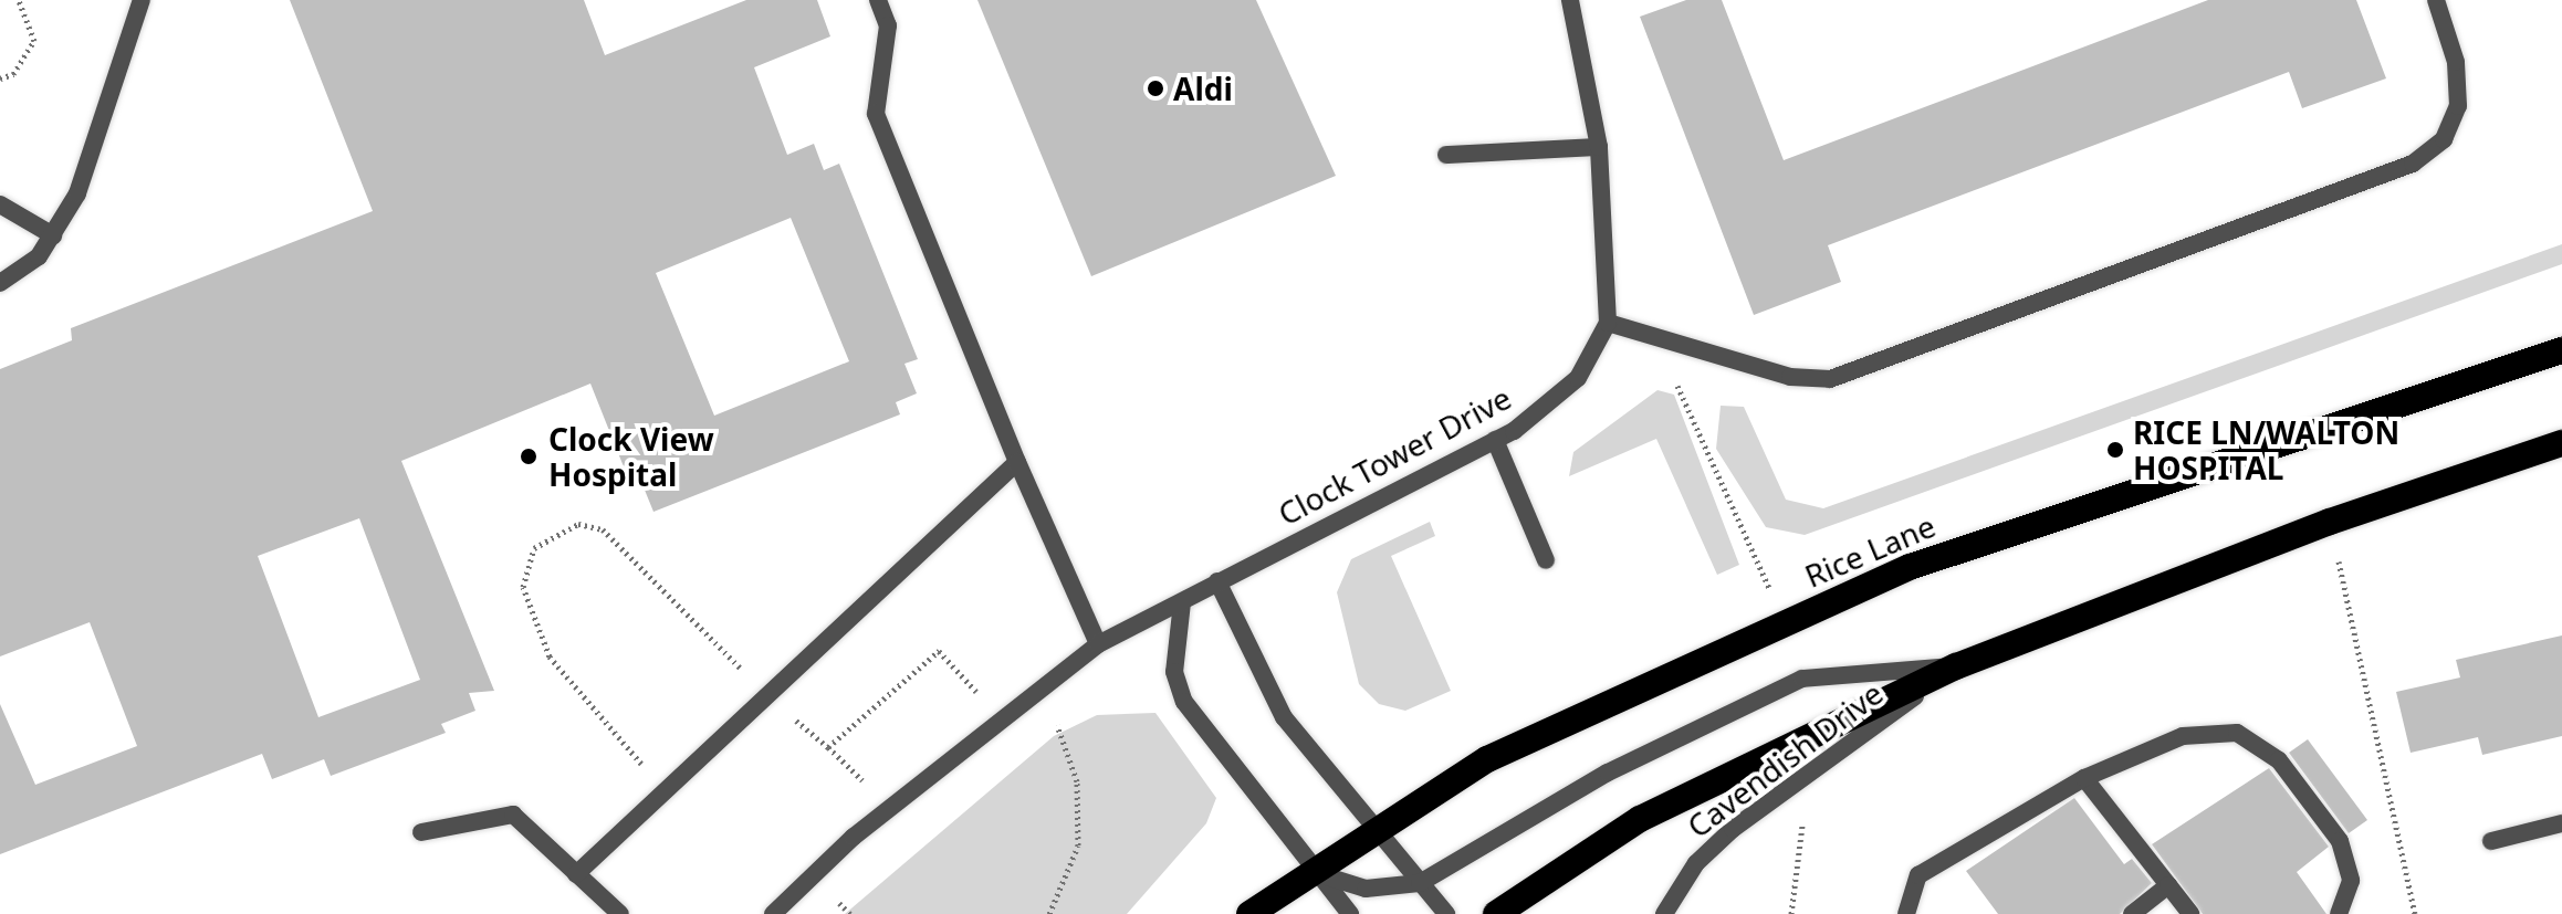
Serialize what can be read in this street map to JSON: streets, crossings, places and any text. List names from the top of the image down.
{
  "streets": {
    "highway": ["Rice Lane"],
    "street": ["Clock Tower Drive", "Cavendish Drive"]
  },
  "places": ["Aldi", "RICE LN/WALTON HOSPITAL", "Clock View Hospital"]
}
